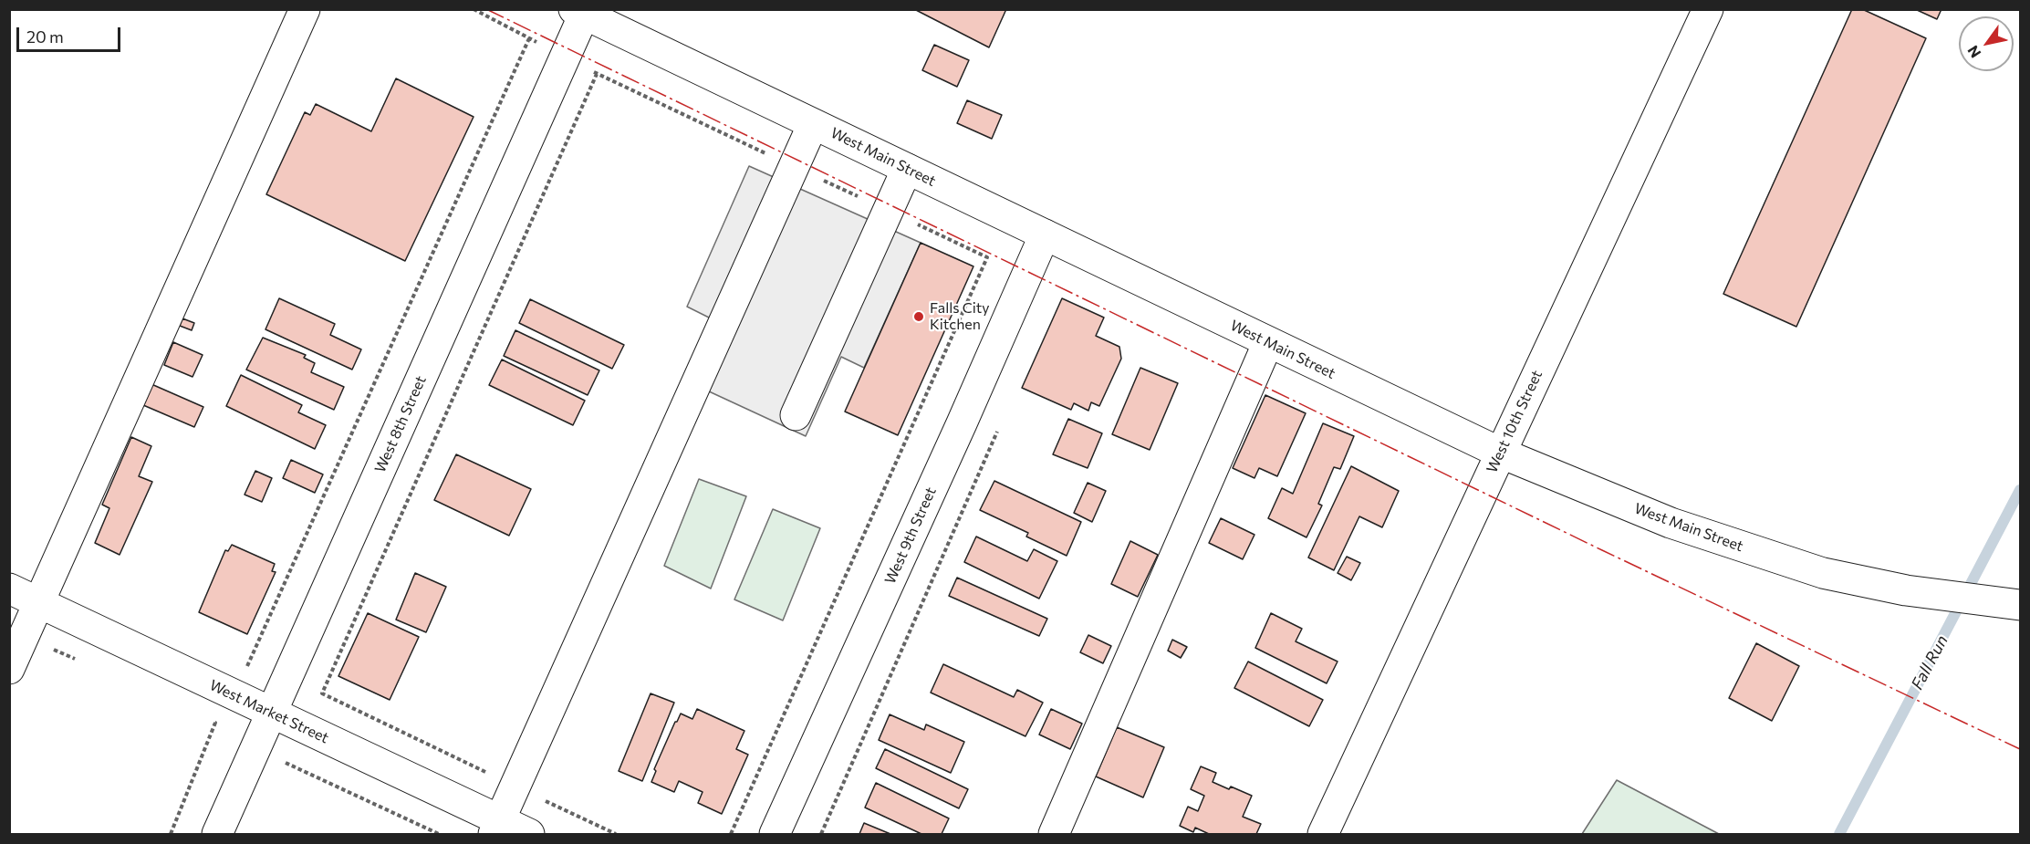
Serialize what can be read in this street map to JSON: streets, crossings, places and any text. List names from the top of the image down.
{
  "streets": {
    "street": [
      "West Main Street",
      "West 10th Street",
      "West 8th Street",
      "West 9th Street",
      "West Market Street"
    ]
  },
  "crossings": [
    ["West Main Street", "West 10th Street"],
    ["West Main Street", "West 8th Street"],
    ["West Main Street", "West 9th Street"],
    ["West 8th Street", "West Market Street"]
  ],
  "water": ["Fall Run"],
  "places": ["Falls City Kitchen"],
  "scale_bar": "20 m",
  "north": "bottom left"
}
